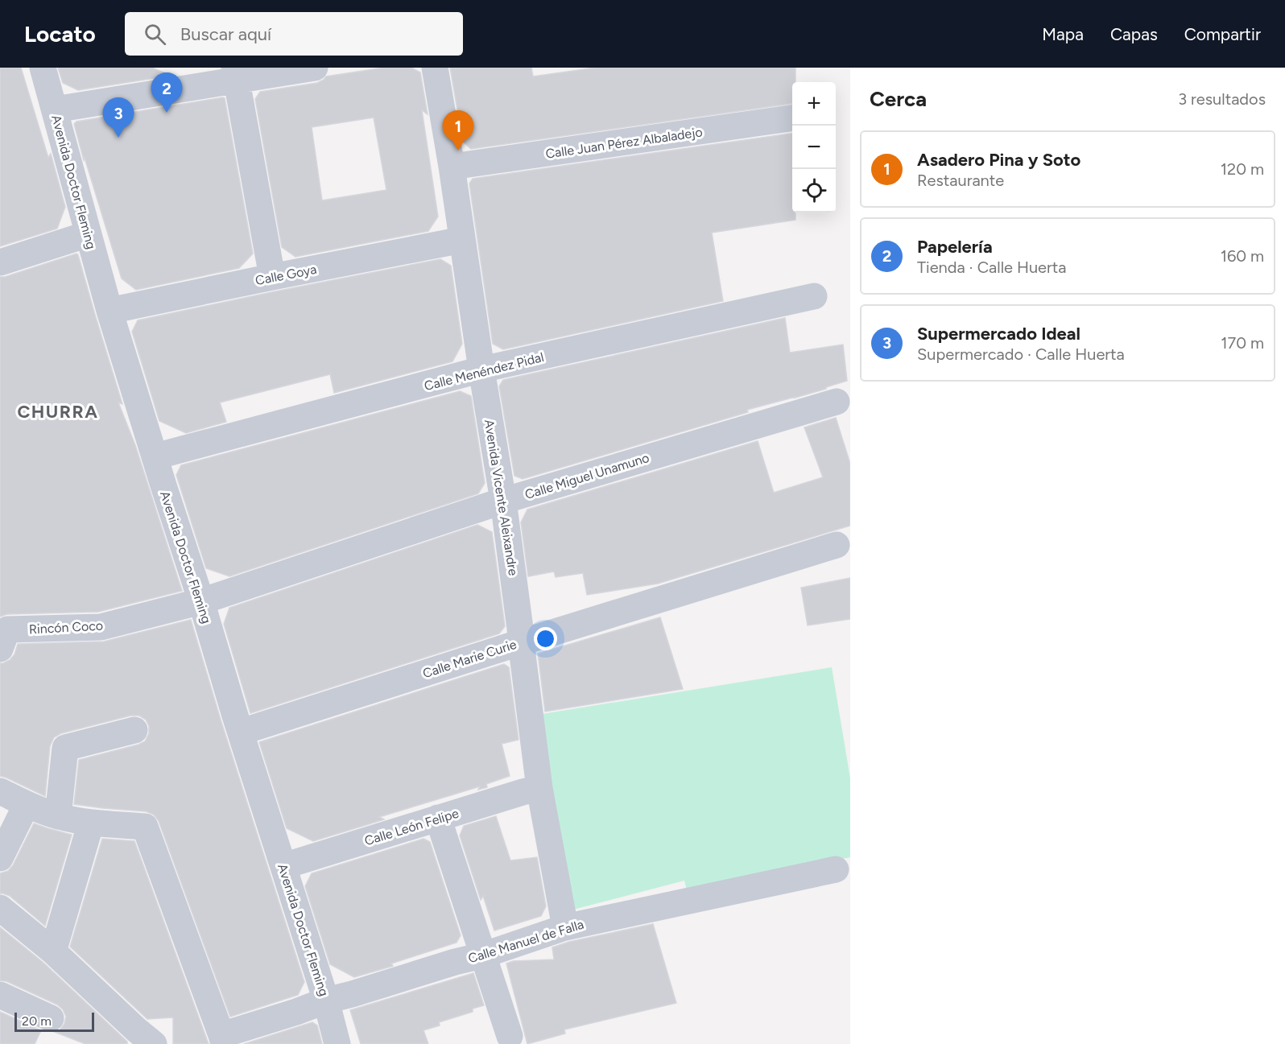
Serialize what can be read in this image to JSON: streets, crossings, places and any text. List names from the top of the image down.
{
  "streets": {
    "street": [
      "Calle Juan Pérez Albaladejo",
      "Avenida Doctor Fleming",
      "Calle Goya",
      "Calle Menéndez Pidal",
      "Calle Miguel Unamuno",
      "Avenida Vicente Aleixandre",
      "Rincón Coco",
      "Calle Marie Curie",
      "Calle León Felipe",
      "Calle Manuel de Falla"
    ]
  },
  "crossings": [
    ["Calle Juan Pérez Albaladejo", "Avenida Vicente Aleixandre"],
    ["Avenida Doctor Fleming", "Calle Goya"],
    ["Avenida Doctor Fleming", "Calle Menéndez Pidal"],
    ["Avenida Doctor Fleming", "Calle Miguel Unamuno"],
    ["Avenida Doctor Fleming", "Rincón Coco"],
    ["Avenida Doctor Fleming", "Calle Marie Curie"],
    ["Avenida Doctor Fleming", "Calle León Felipe"],
    ["Avenida Doctor Fleming", "Calle Manuel de Falla"],
    ["Calle Goya", "Avenida Vicente Aleixandre"],
    ["Calle Menéndez Pidal", "Avenida Vicente Aleixandre"],
    ["Calle Miguel Unamuno", "Avenida Vicente Aleixandre"],
    ["Calle Miguel Unamuno", "Rincón Coco"],
    ["Avenida Vicente Aleixandre", "Calle Marie Curie"],
    ["Avenida Vicente Aleixandre", "Calle León Felipe"],
    ["Avenida Vicente Aleixandre", "Calle Manuel de Falla"]
  ],
  "districts": ["CHURRA"],
  "scale_bar": "20 m",
  "page": {
    "header": "Locato",
    "search": "Buscar aquí",
    "nav": ["Mapa", "Capas", "Compartir"],
    "heading": ["Cerca", "3 resultados"],
    "pins": ["2", "3", "1"],
    "map_buttons": ["+", "−"],
    "list": [
      {
        "mark": "1",
        "name": "Asadero Pina y Soto",
        "note": "Restaurante",
        "value": "120 m"
      },
      {
        "mark": "2",
        "name": "Papelería",
        "note": "Tienda · Calle Huerta",
        "value": "160 m"
      },
      {
        "mark": "3",
        "name": "Supermercado Ideal",
        "note": "Supermercado · Calle Huerta",
        "value": "170 m"
      }
    ],
    "scale": "20 m"
  }
}
